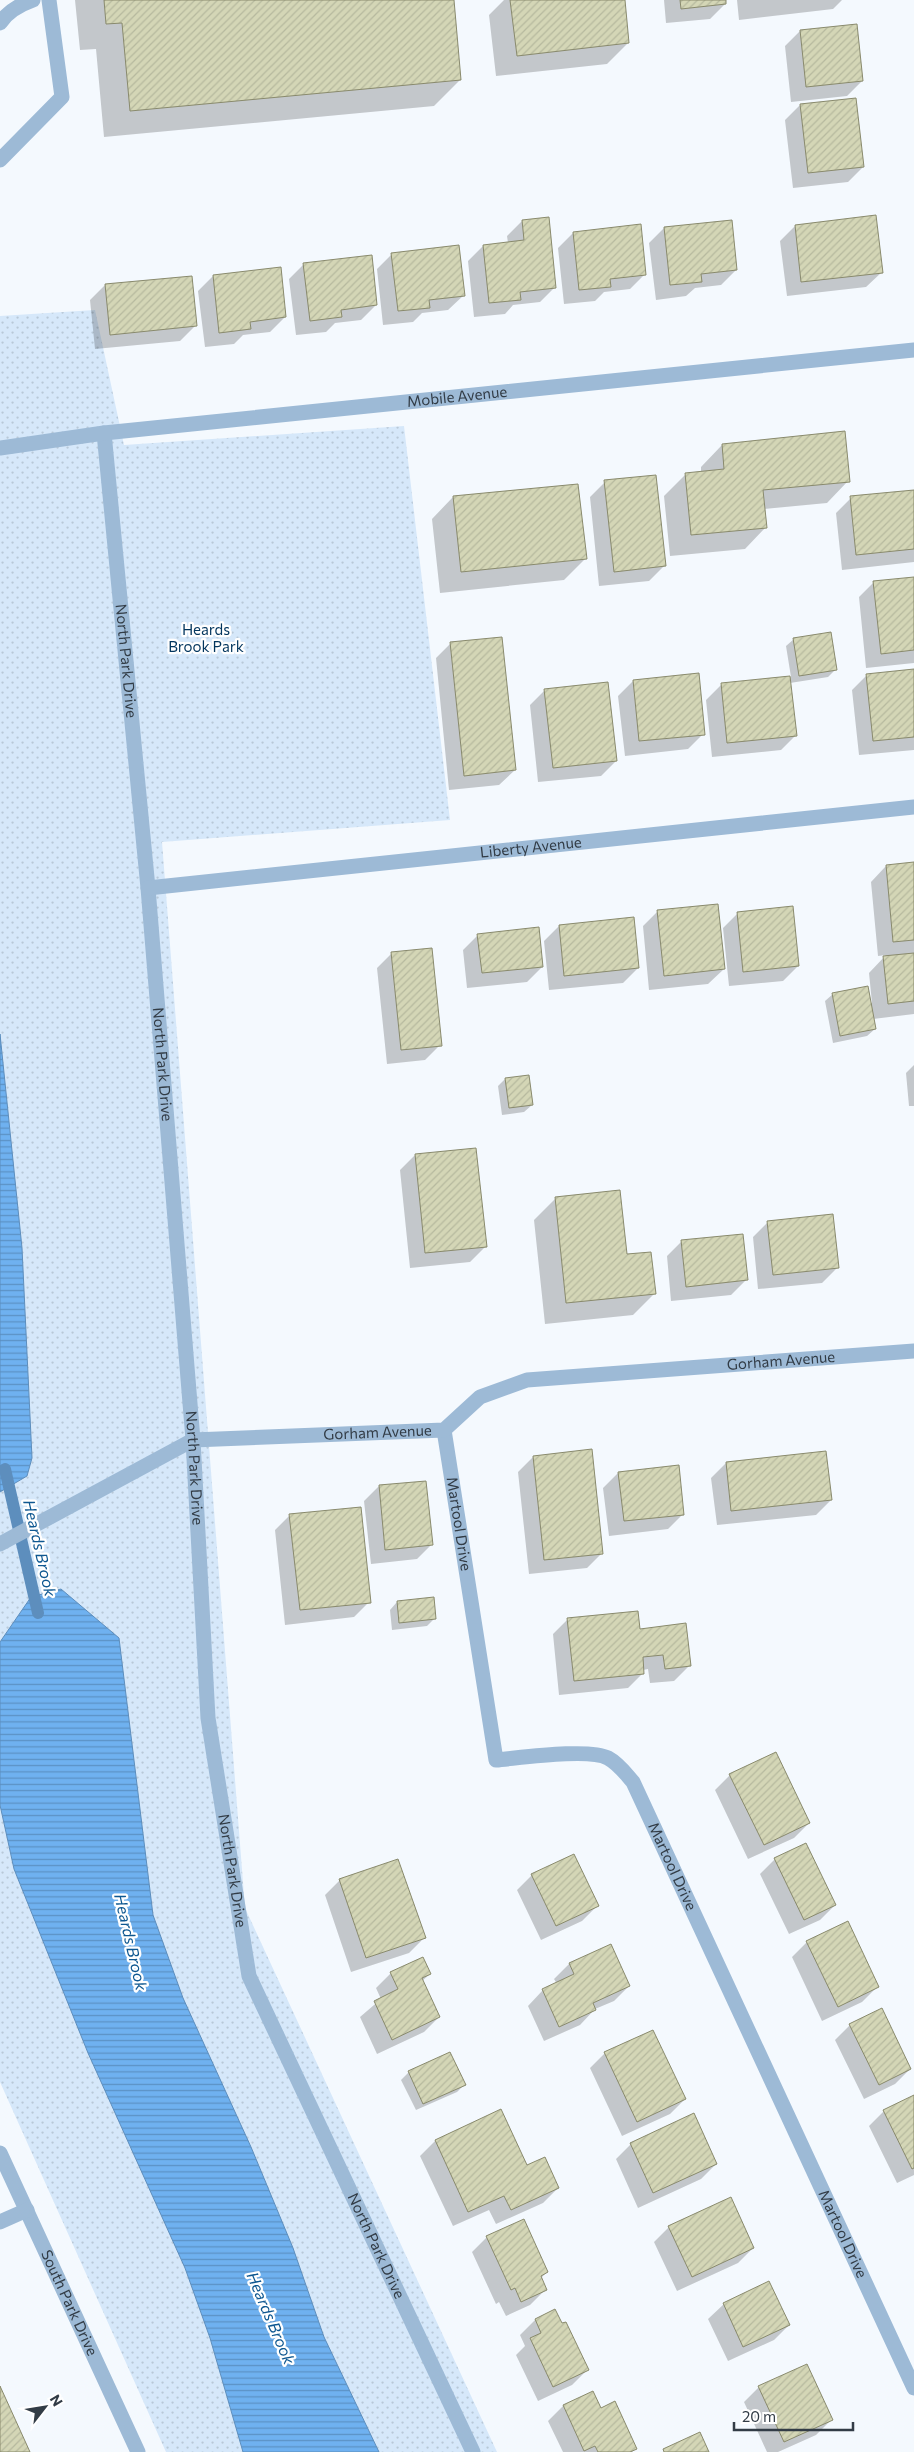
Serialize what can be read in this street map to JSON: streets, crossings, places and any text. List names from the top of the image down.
{
  "streets": {
    "street": [
      "Mobile Avenue",
      "North Park Drive",
      "Liberty Avenue",
      "Gorham Avenue",
      "Martool Drive",
      "South Park Drive"
    ]
  },
  "crossings": [
    ["Mobile Avenue", "North Park Drive"],
    ["North Park Drive", "Liberty Avenue"],
    ["North Park Drive", "Gorham Avenue"],
    ["Gorham Avenue", "Martool Drive"]
  ],
  "water": ["Heards Brook"],
  "parks": ["Heards Brook Park"],
  "scale_bar": "20 m",
  "north": "top right"
}
